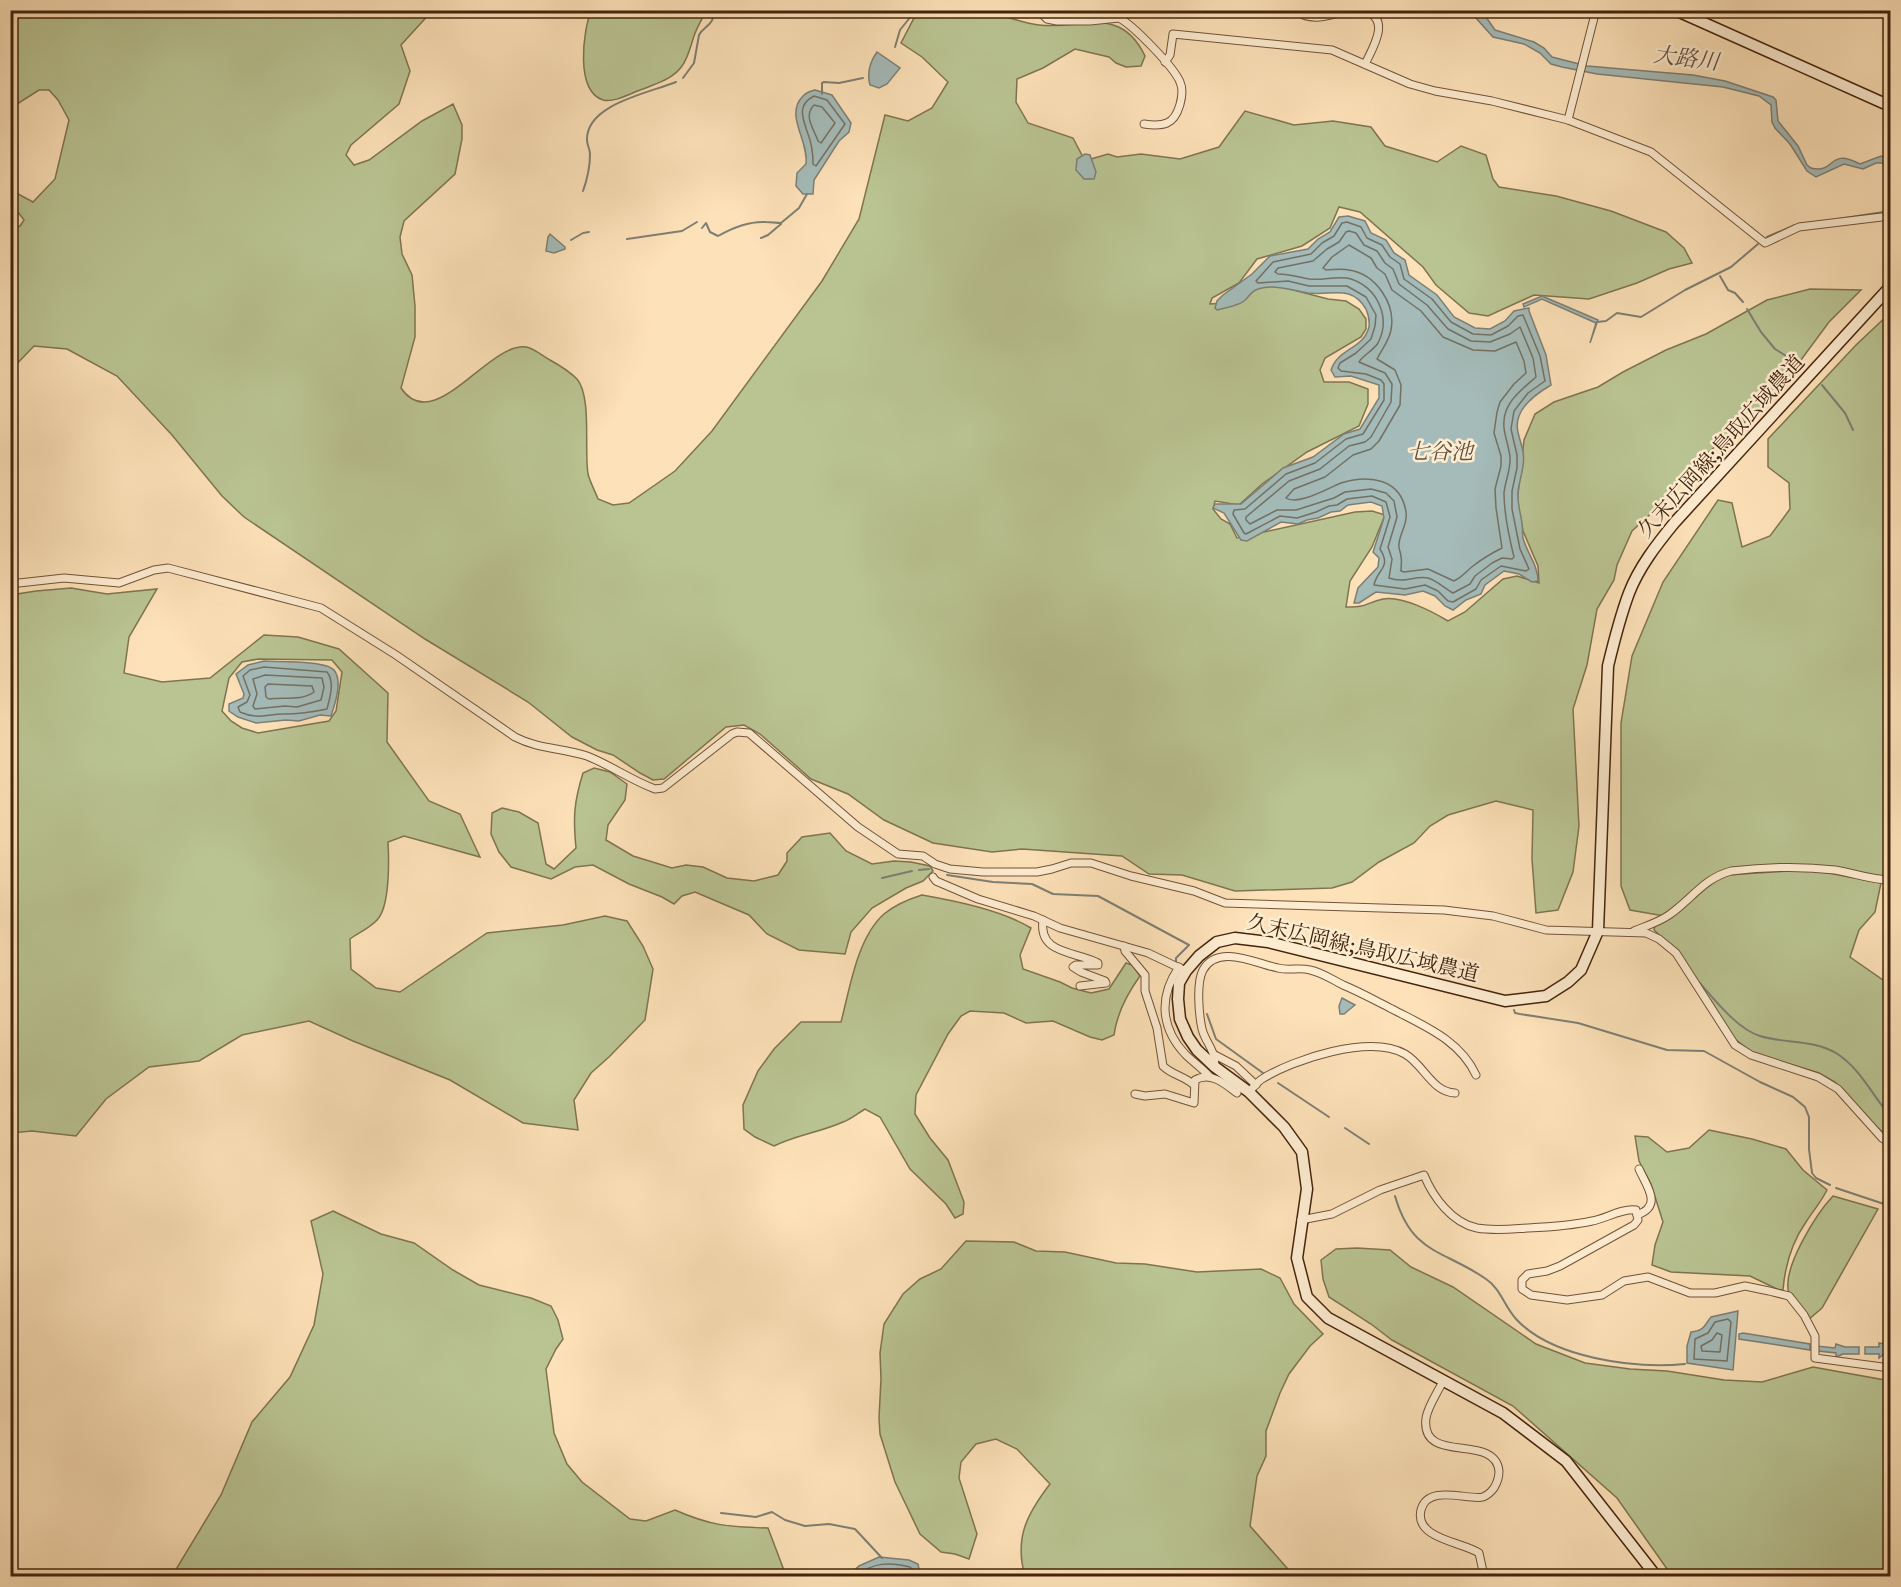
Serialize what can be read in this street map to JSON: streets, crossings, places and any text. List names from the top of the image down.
{
  "streets": {
    "street": ["久末広岡線;鳥取広域農道"]
  },
  "water": ["大路川", "七谷池"]
}
